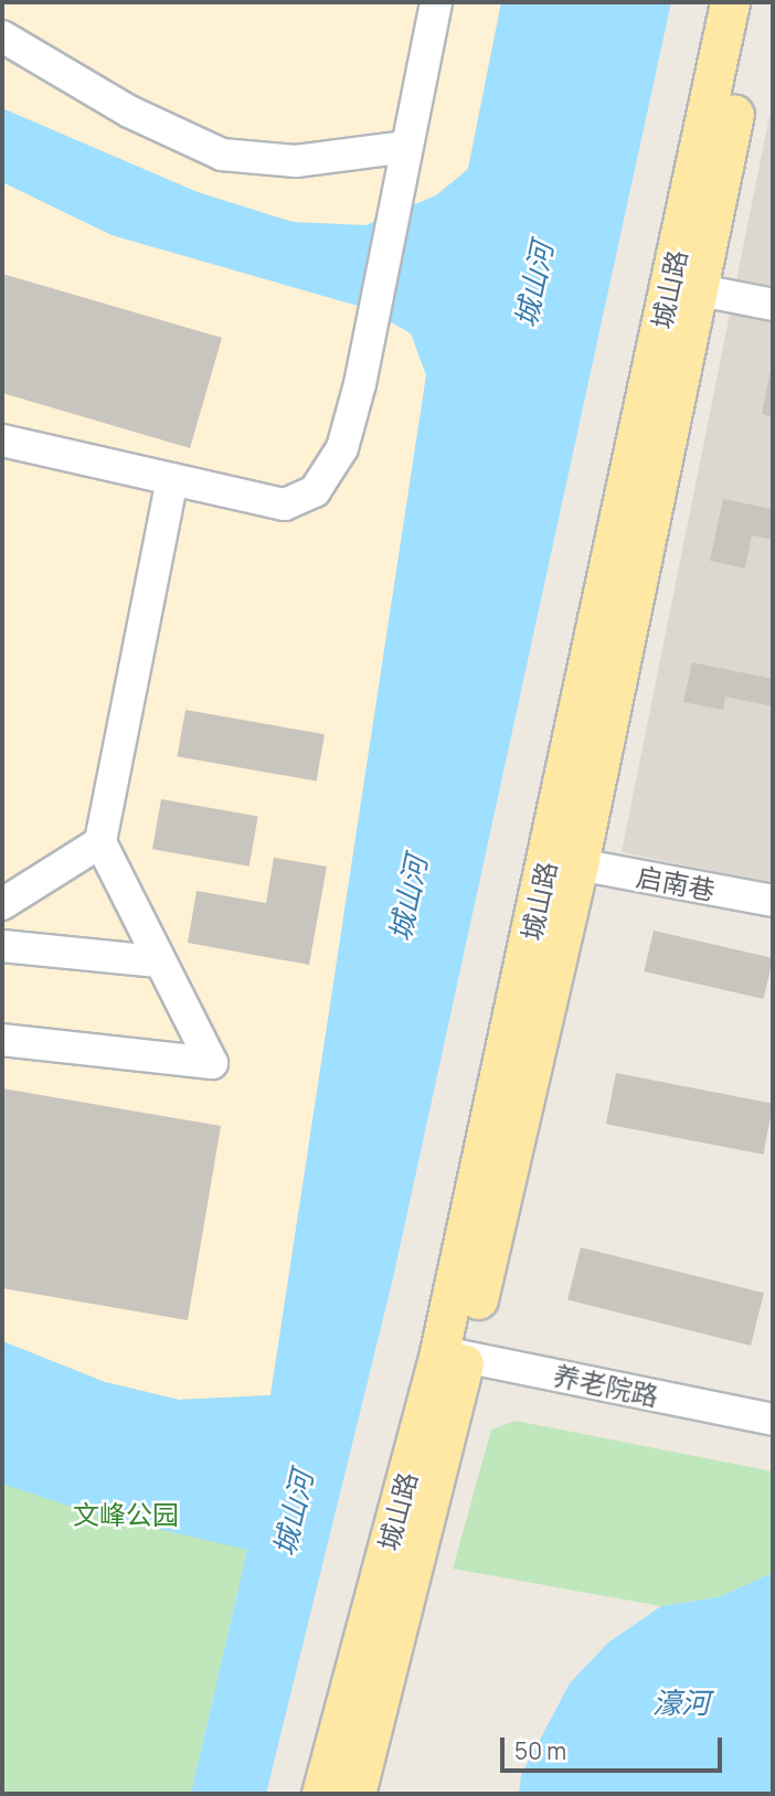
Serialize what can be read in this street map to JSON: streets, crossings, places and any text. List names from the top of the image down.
{
  "streets": {
    "main road": ["城山路"],
    "street": ["启南巷", "养老院路"]
  },
  "crossings": [
    ["城山路", "启南巷"],
    ["城山路", "养老院路"]
  ],
  "water": ["城山河", "濠河"],
  "parks": ["文峰公园"],
  "scale_bar": "50 m"
}
